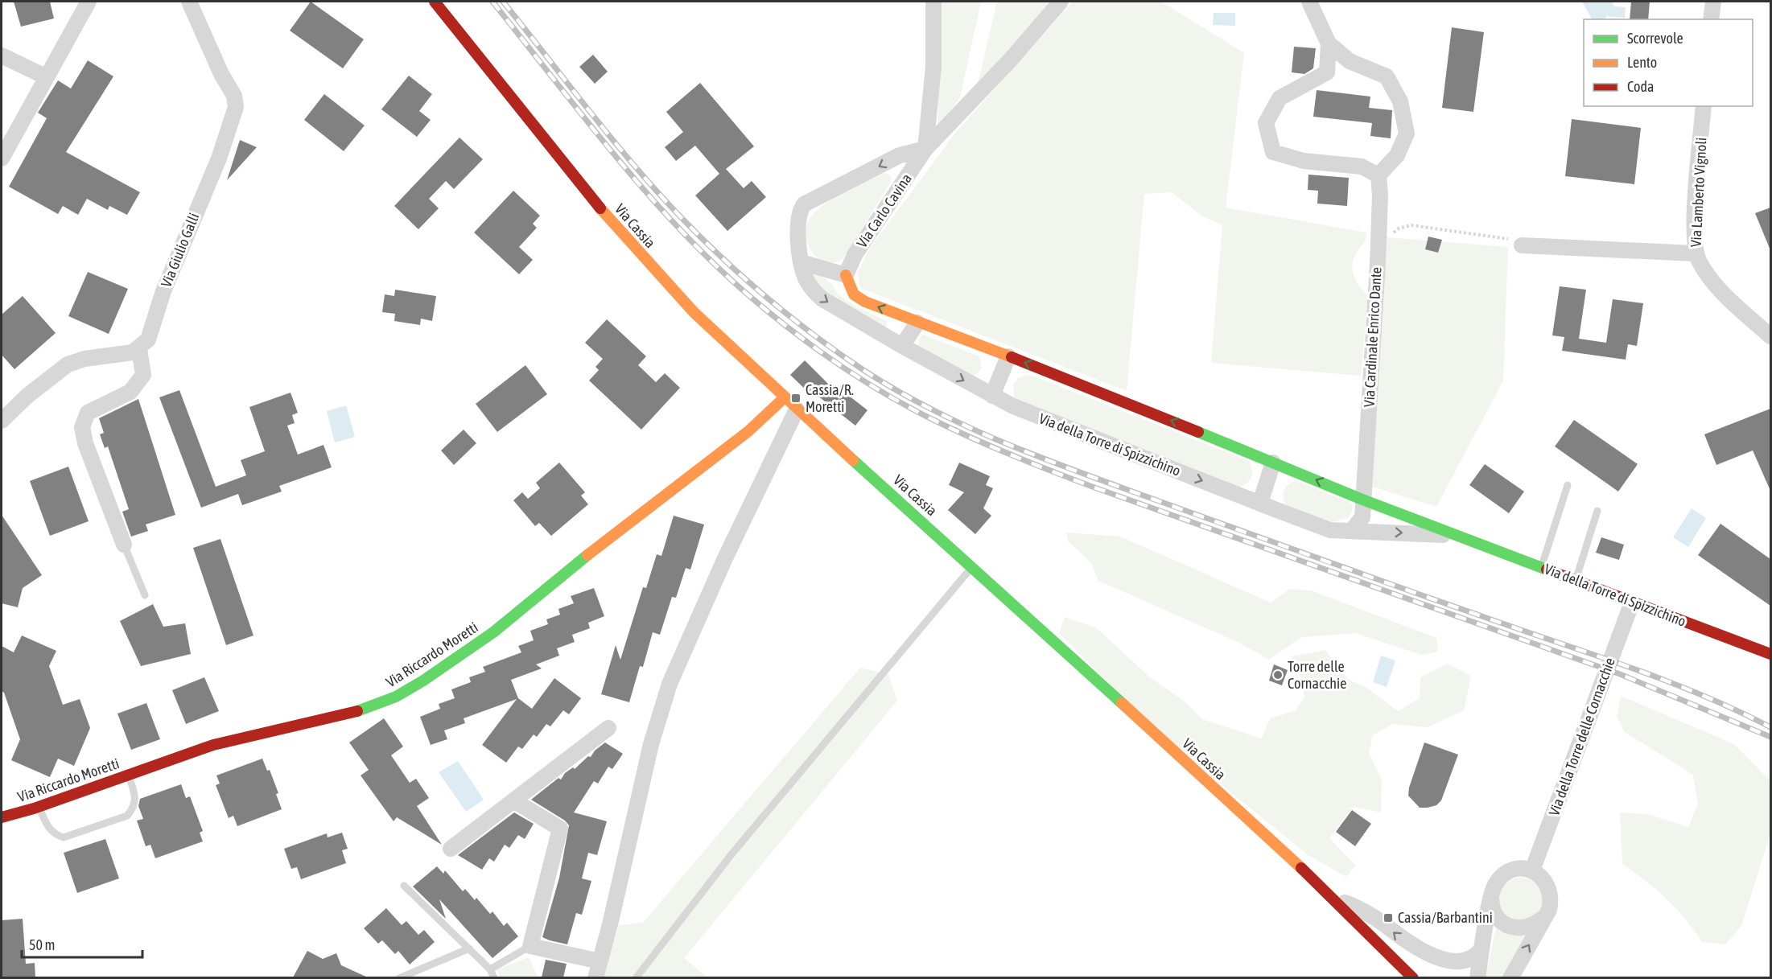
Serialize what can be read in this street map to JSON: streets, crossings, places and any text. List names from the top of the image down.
{
  "streets": {
    "street": [
      "Via Lamberto Vignoli",
      "Via Carlo Cavina",
      "Via Cassia",
      "Via Giulio Galli",
      "Via Cardinale Enrico Dante",
      "Via della Torre di Spizzichino",
      "Via Riccardo Moretti",
      "Via della Torre delle Cornacchie"
    ]
  },
  "crossings": [
    ["Via Carlo Cavina", "Via della Torre di Spizzichino"],
    ["Via Cassia", "Via Riccardo Moretti"],
    ["Via Cardinale Enrico Dante", "Via della Torre di Spizzichino"],
    ["Via della Torre di Spizzichino", "Via della Torre delle Cornacchie"]
  ],
  "places": {
    "transit": ["Cassia/R. Moretti", "Cassia/Barbantini"],
    "other": ["Torre delle Cornacchie"]
  },
  "legend": ["Scorrevole", "Lento", "Coda"],
  "scale_bar": "50 m"
}
